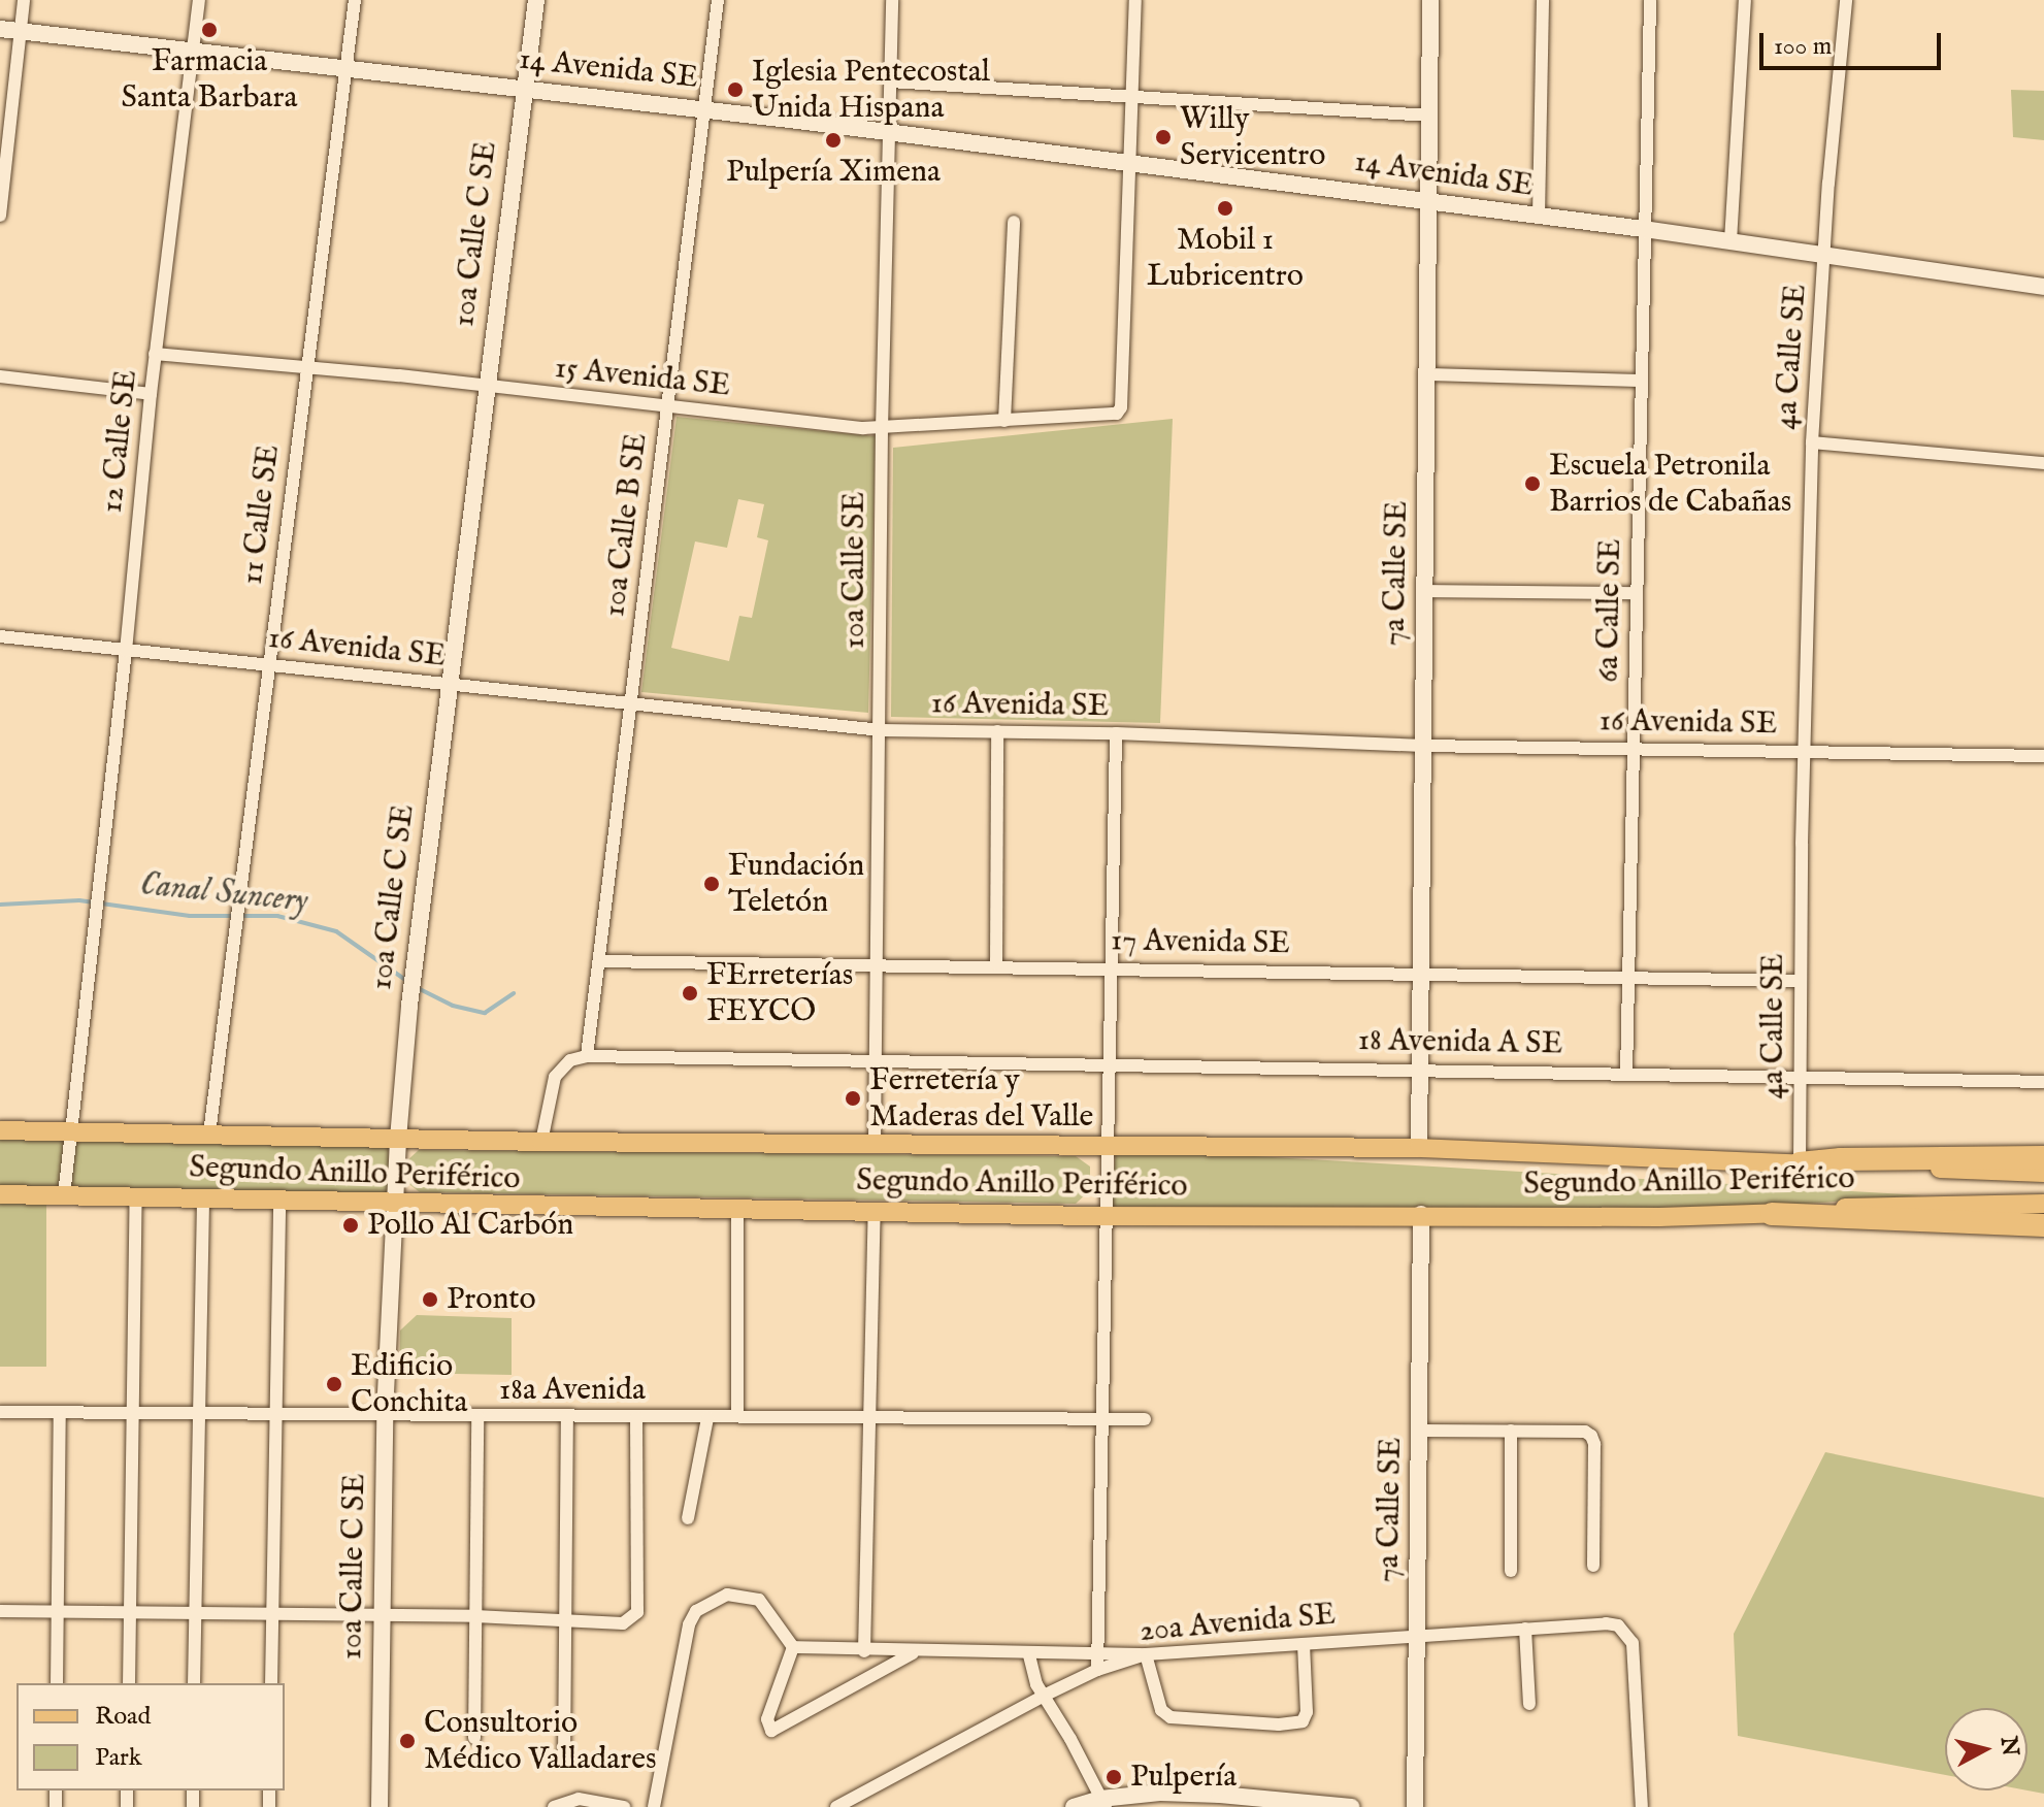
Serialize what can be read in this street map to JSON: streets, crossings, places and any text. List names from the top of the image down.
{
  "streets": {
    "main road": ["Segundo Anillo Periférico"],
    "street": [
      "14 Avenida SE",
      "10a Calle C SE",
      "4a Calle SE",
      "15 Avenida SE",
      "12 Calle SE",
      "11 Calle SE",
      "10a Calle B SE",
      "10a Calle SE",
      "7a Calle SE",
      "6a Calle SE",
      "16 Avenida SE",
      "17 Avenida SE",
      "18 Avenida A SE",
      "18a Avenida",
      "20a Avenida SE"
    ]
  },
  "crossings": [
    ["14 Avenida SE", "10a Calle C SE"],
    ["14 Avenida SE", "4a Calle SE"],
    ["14 Avenida SE", "15 Avenida SE"],
    ["14 Avenida SE", "12 Calle SE"],
    ["14 Avenida SE", "11 Calle SE"],
    ["14 Avenida SE", "10a Calle B SE"],
    ["14 Avenida SE", "10a Calle SE"],
    ["14 Avenida SE", "7a Calle SE"],
    ["14 Avenida SE", "6a Calle SE"],
    ["10a Calle C SE", "15 Avenida SE"],
    ["10a Calle C SE", "16 Avenida SE"],
    ["10a Calle C SE", "Segundo Anillo Periférico"],
    ["10a Calle C SE", "18a Avenida"],
    ["4a Calle SE", "16 Avenida SE"],
    ["4a Calle SE", "17 Avenida SE"],
    ["4a Calle SE", "18 Avenida A SE"],
    ["4a Calle SE", "Segundo Anillo Periférico"],
    ["15 Avenida SE", "12 Calle SE"],
    ["15 Avenida SE", "11 Calle SE"],
    ["15 Avenida SE", "10a Calle B SE"],
    ["15 Avenida SE", "10a Calle SE"],
    ["12 Calle SE", "16 Avenida SE"],
    ["12 Calle SE", "Segundo Anillo Periférico"],
    ["11 Calle SE", "16 Avenida SE"],
    ["11 Calle SE", "Segundo Anillo Periférico"],
    ["10a Calle B SE", "16 Avenida SE"],
    ["10a Calle B SE", "17 Avenida SE"],
    ["10a Calle B SE", "18 Avenida A SE"],
    ["10a Calle SE", "16 Avenida SE"],
    ["10a Calle SE", "17 Avenida SE"],
    ["10a Calle SE", "18 Avenida A SE"],
    ["10a Calle SE", "Segundo Anillo Periférico"],
    ["7a Calle SE", "16 Avenida SE"],
    ["7a Calle SE", "17 Avenida SE"],
    ["7a Calle SE", "18 Avenida A SE"],
    ["7a Calle SE", "Segundo Anillo Periférico"],
    ["7a Calle SE", "20a Avenida SE"],
    ["6a Calle SE", "16 Avenida SE"],
    ["6a Calle SE", "17 Avenida SE"],
    ["6a Calle SE", "18 Avenida A SE"]
  ],
  "water": ["Canal Suncery"],
  "places": [
    "Farmacia Santa Barbara",
    "Iglesia Pentecostal Unida Hispana",
    "Willy Servicentro",
    "Pulpería Ximena",
    "Mobil 1 Lubricentro",
    "Escuela Petronila Barrios de Cabañas",
    "Fundación Teletón",
    "FErreterías FEYCO",
    "Ferretería y Maderas del Valle",
    "Pollo Al Carbón",
    "Pronto",
    "Edificio Conchita",
    "Consultorio Médico Valladares",
    "Pulpería"
  ],
  "legend": ["Road", "Park"],
  "scale_bar": "100 m",
  "north": "right"
}
